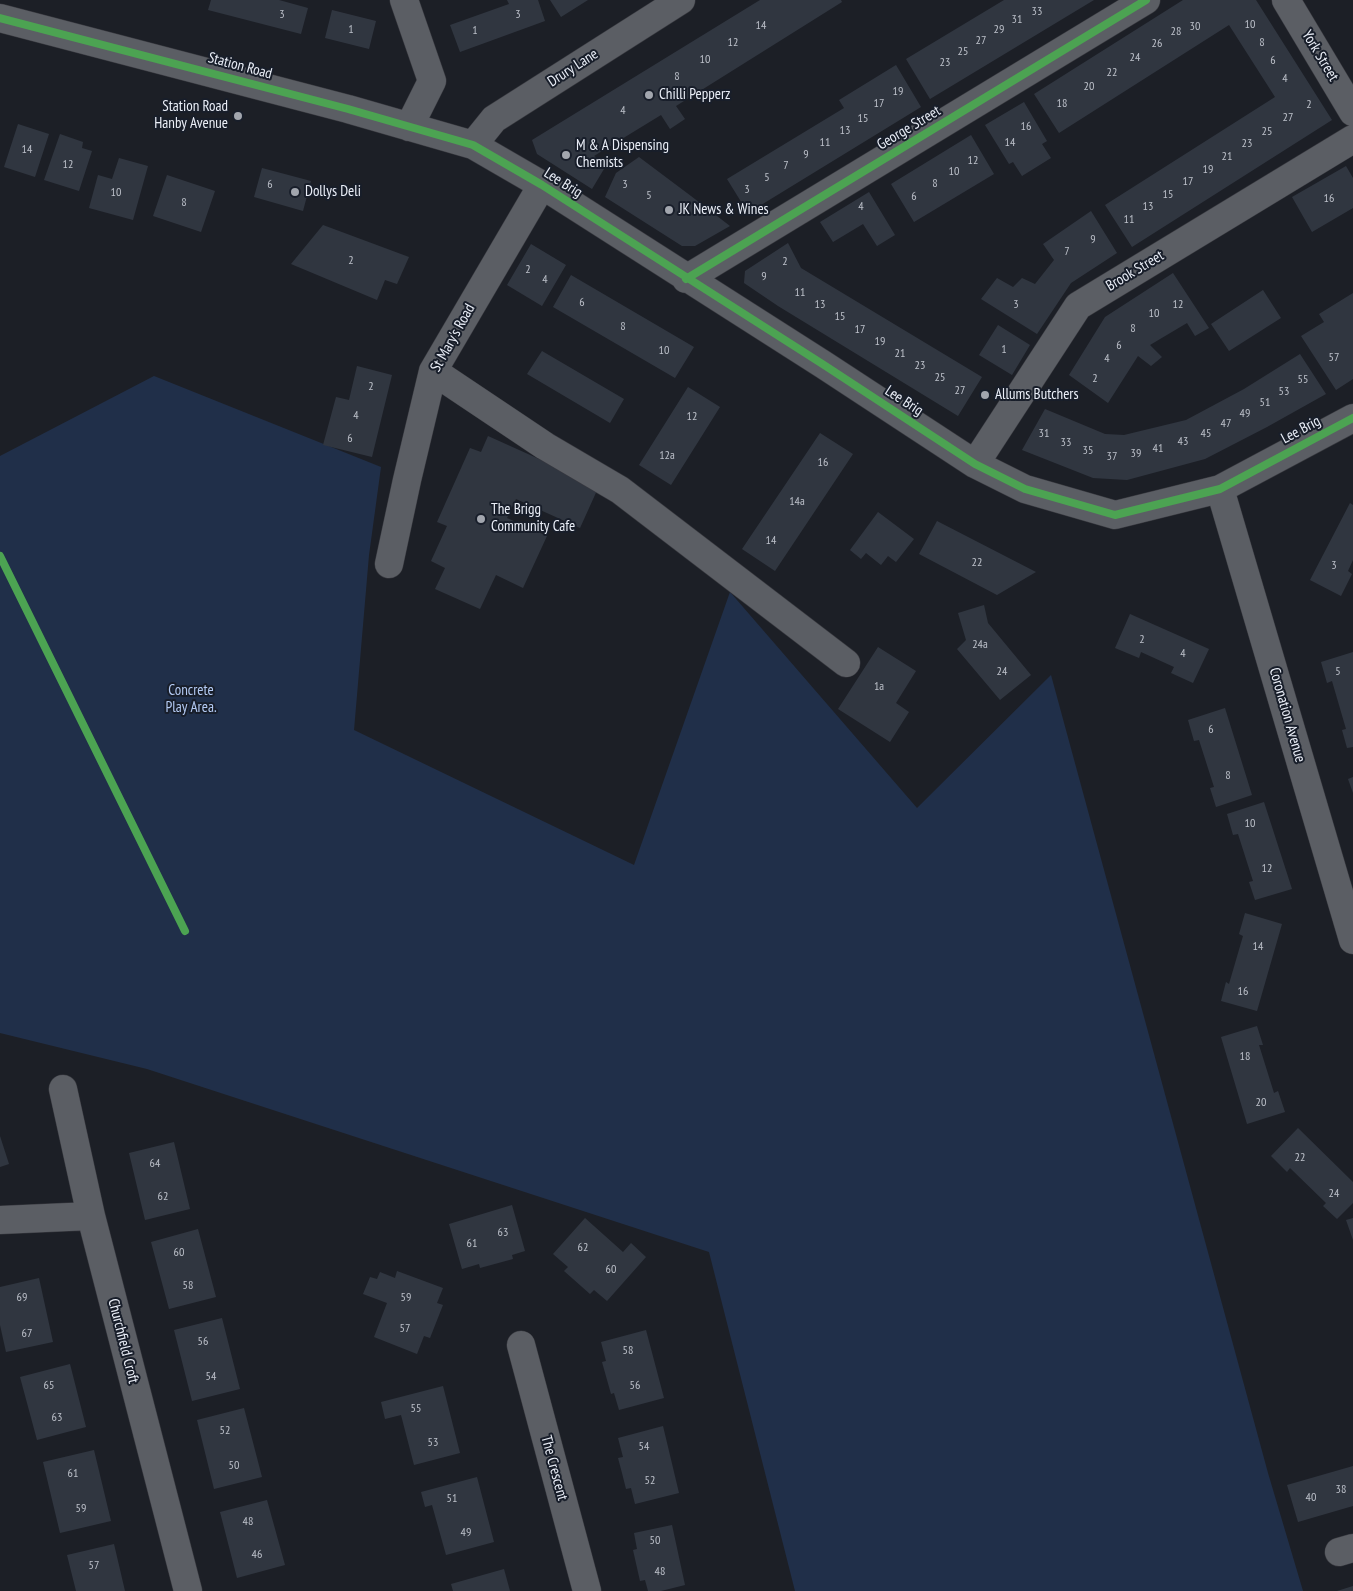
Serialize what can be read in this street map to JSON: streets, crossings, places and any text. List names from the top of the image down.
{
  "streets": {
    "street": [
      "York Street",
      "Station Road",
      "Drury Lane",
      "George Street",
      "Lee Brig",
      "Brook Street",
      "St Mary's Road",
      "Coronation Avenue",
      "Churchfield Croft",
      "The Crescent"
    ]
  },
  "crossings": [
    ["Station Road", "Drury Lane"],
    ["Station Road", "Lee Brig"],
    ["Drury Lane", "Lee Brig"],
    ["George Street", "Lee Brig"],
    ["Lee Brig", "Brook Street"],
    ["Lee Brig", "St Mary's Road"],
    ["Lee Brig", "Coronation Avenue"]
  ],
  "parks": ["Concrete Play Area."],
  "places": [
    "Chilli Pepperz",
    "Station Road Hanby Avenue",
    "M & A Dispensing Chemists",
    "Dollys Deli",
    "JK News & Wines",
    "Allums Butchers",
    "The Brigg Community Cafe"
  ],
  "house_numbers": [
    "33",
    "3",
    "3",
    "31",
    "10",
    "14",
    "30",
    "1",
    "29",
    "1",
    "28",
    "27",
    "12",
    "8",
    "26",
    "25",
    "24",
    "10",
    "6",
    "23",
    "22",
    "8",
    "4",
    "20",
    "19",
    "17",
    "18",
    "2",
    "4",
    "27",
    "15",
    "16",
    "13",
    "25",
    "11",
    "14",
    "23",
    "14",
    "9",
    "21",
    "12",
    "12",
    "7",
    "19",
    "10",
    "5",
    "17",
    "8",
    "6",
    "3",
    "3",
    "10",
    "15",
    "5",
    "6",
    "16",
    "8",
    "4",
    "13",
    "11",
    "9",
    "7",
    "2",
    "2",
    "2",
    "9",
    "4",
    "11",
    "6",
    "13",
    "3",
    "12",
    "10",
    "15",
    "8",
    "8",
    "17",
    "19",
    "6",
    "1",
    "10",
    "21",
    "57",
    "4",
    "23",
    "25",
    "2",
    "55",
    "2",
    "27",
    "53",
    "51",
    "49",
    "4",
    "12",
    "47",
    "31",
    "45",
    "6",
    "43",
    "33",
    "41",
    "35",
    "39",
    "12a",
    "37",
    "16",
    "14a",
    "14",
    "22",
    "3",
    "2",
    "24a",
    "4",
    "24",
    "5",
    "1a",
    "6",
    "8",
    "10",
    "12",
    "14",
    "16",
    "18",
    "20",
    "22",
    "64",
    "24",
    "62",
    "63",
    "61",
    "62",
    "60",
    "60",
    "58",
    "69",
    "59",
    "57",
    "67",
    "56",
    "58",
    "54",
    "65",
    "56",
    "55",
    "63",
    "52",
    "53",
    "54",
    "50",
    "61",
    "52",
    "38",
    "40",
    "51",
    "59",
    "48",
    "49",
    "50",
    "46",
    "57",
    "48"
  ]
}
